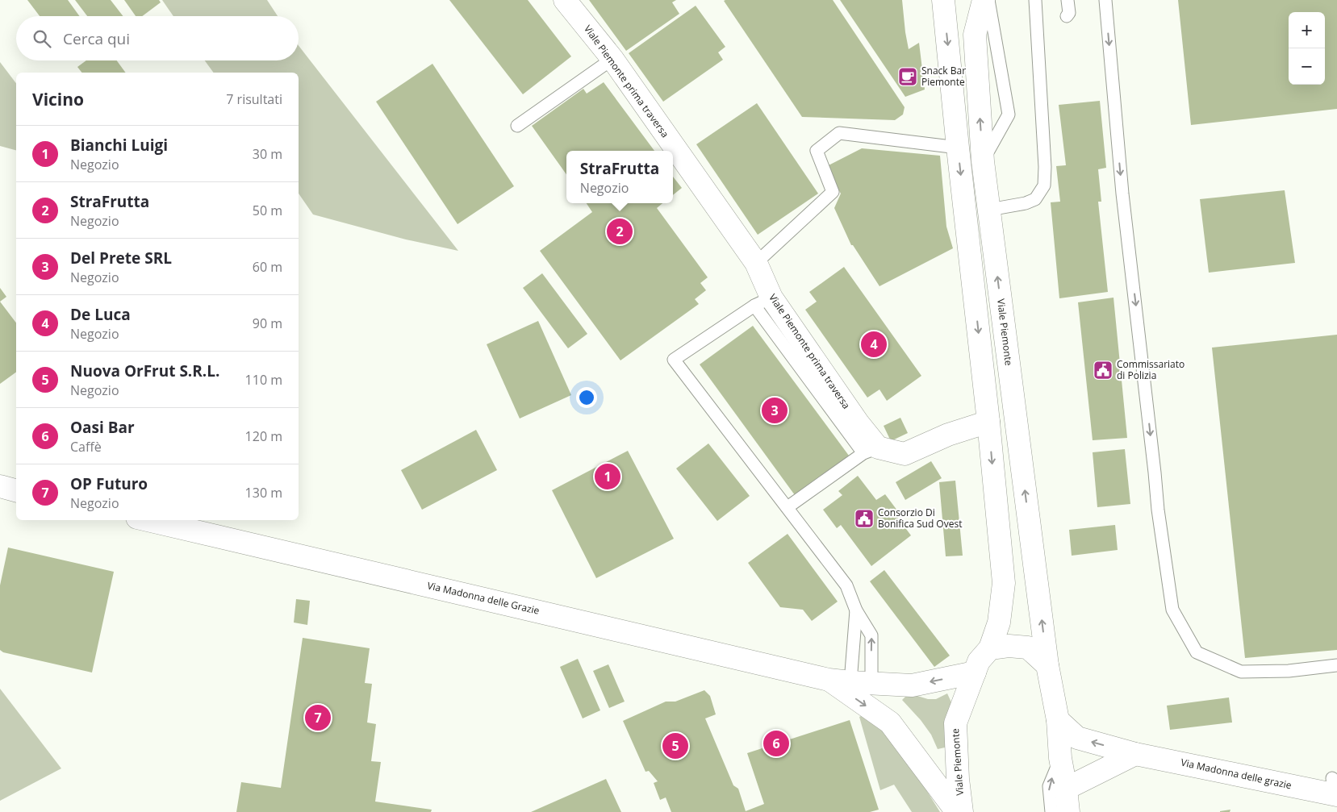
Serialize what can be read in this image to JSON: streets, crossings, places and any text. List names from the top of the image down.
{
  "streets": {
    "street": [
      "Viale Piemonte prima traversa",
      "Viale Piemonte",
      "Via Madonna delle Grazie",
      "Via Madonna delle grazie"
    ]
  },
  "crossings": [
    ["Viale Piemonte", "Via Madonna delle grazie"]
  ],
  "places": {
    "cafe": ["Snack Bar Piemonte"],
    "public building": ["Commissariato di Polizia", "Consorzio Di Bonifica Sud Ovest"]
  },
  "page": {
    "map_buttons": ["+", "−"],
    "search": "Cerca qui",
    "heading": ["Vicino", "7 risultati"],
    "list": [
      {
        "mark": "1",
        "name": "Bianchi Luigi",
        "note": "Negozio",
        "value": "30 m"
      },
      {
        "mark": "2",
        "name": "StraFrutta",
        "note": "Negozio",
        "value": "50 m"
      },
      {
        "mark": "3",
        "name": "Del Prete SRL",
        "note": "Negozio",
        "value": "60 m"
      },
      {
        "mark": "4",
        "name": "De Luca",
        "note": "Negozio",
        "value": "90 m"
      },
      {
        "mark": "5",
        "name": "Nuova OrFrut S.R.L.",
        "note": "Negozio",
        "value": "110 m"
      },
      {
        "mark": "6",
        "name": "Oasi Bar",
        "note": "Caffè",
        "value": "120 m"
      },
      {
        "mark": "7",
        "name": "OP Futuro",
        "note": "Negozio",
        "value": "130 m"
      }
    ],
    "popup": ["StraFrutta", "Negozio"],
    "pins": [
      "2",
      "4",
      "3",
      "1",
      "7",
      "6",
      "5"
    ]
  }
}
